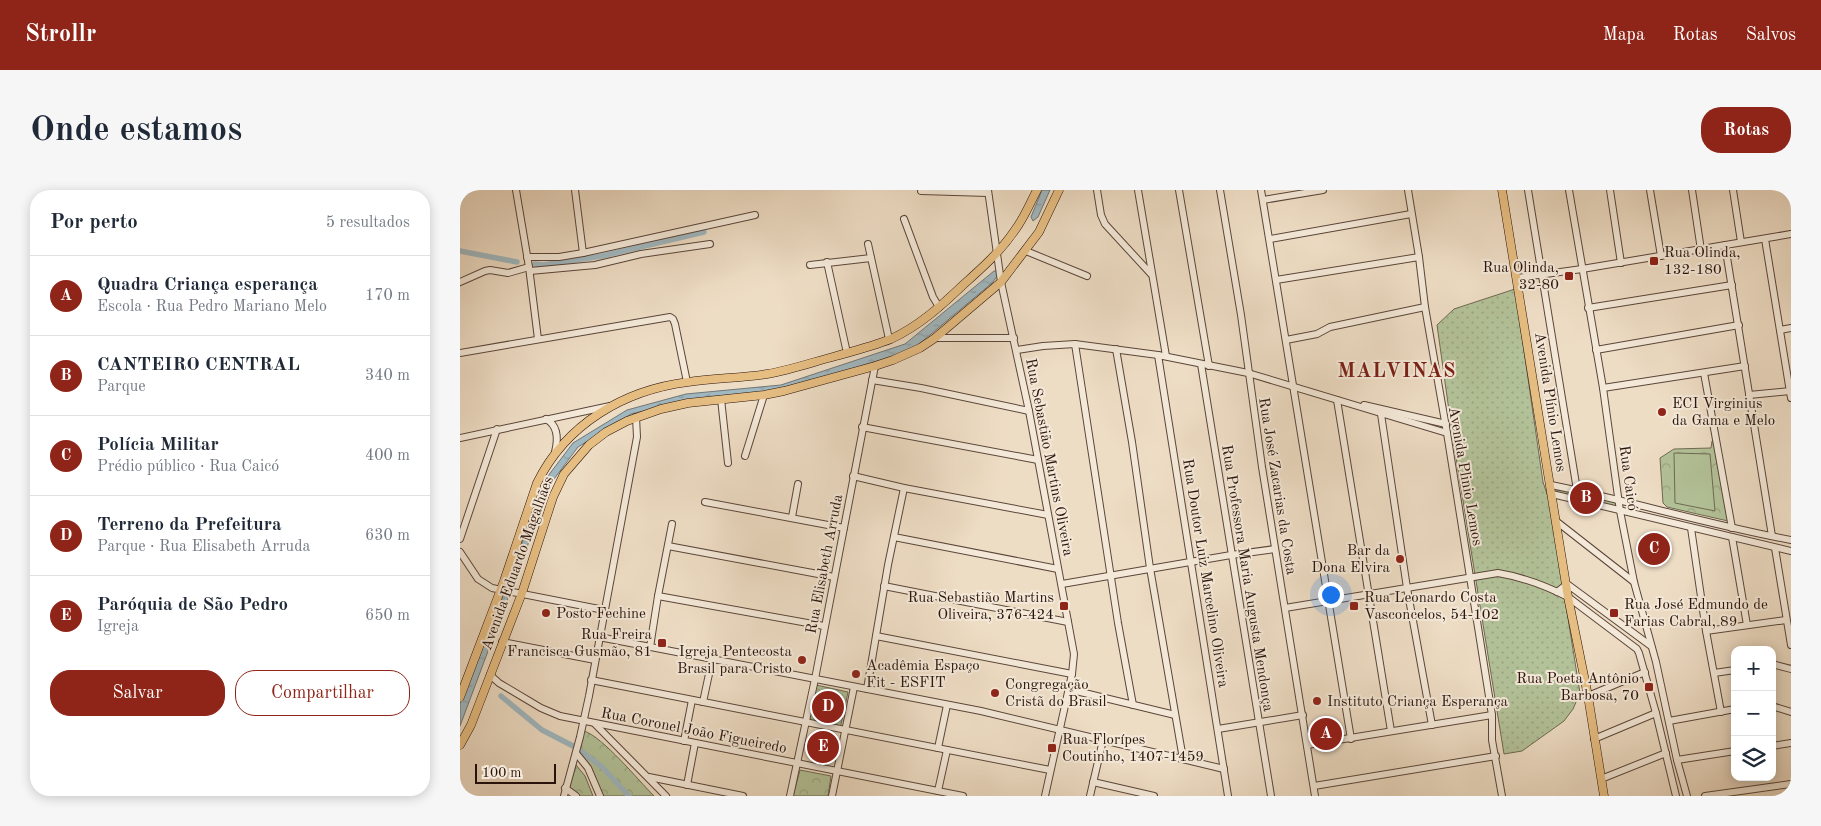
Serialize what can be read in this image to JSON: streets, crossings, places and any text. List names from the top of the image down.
{
  "streets": {
    "main road": ["Avenida Plínio Lemos", "Avenida Eduardo Magalhães"],
    "street": [
      "Rua Sebastião Martins Oliveira",
      "Avenida Plinio Lemos",
      "Rua Caicó",
      "Rua José Zacarias da Costa",
      "Rua Elisabeth Arruda",
      "Rua Doutor Luiz Marcelino Oliveira",
      "Rua Professora Maria Augusta Mendonça",
      "Rua Coronel João Figueiredo"
    ]
  },
  "crossings": [
    ["Rua Sebastião Martins Oliveira", "Avenida Eduardo Magalhães"],
    ["Avenida Eduardo Magalhães", "Rua Elisabeth Arruda"],
    ["Avenida Eduardo Magalhães", "Rua Coronel João Figueiredo"],
    ["Rua Elisabeth Arruda", "Rua Coronel João Figueiredo"]
  ],
  "districts": ["MALVINAS"],
  "places": {
    "transit": [
      "Rua Olinda, 132-180",
      "Rua Olinda, 32-80",
      "Rua Sebastião Martins Oliveira, 376-424",
      "Rua Leonardo Costa Vasconcelos, 54-102",
      "Rua José Edmundo de Farias Cabral, 89",
      "Rua Freira Francisca Gusmão, 81",
      "Rua Poeta Antônio Barbosa, 70",
      "Rua Florípes Coutinho, 1407-1459"
    ],
    "other": [
      "ECI Virginius da Gama e Melo",
      "Bar da Dona Elvira",
      "Posto Fechine",
      "Igreja Pentecosta Brasil para Cristo",
      "Acadêmia Espaço Fit - ESFIT",
      "Congregação Cristã do Brasil",
      "Instituto Criança Esperança"
    ]
  },
  "scale_bar": "100 m",
  "page": {
    "header": "Strollr",
    "nav": ["Mapa", "Rotas", "Salvos"],
    "buttons": [
      "Rotas",
      ["Salvar", "Compartilhar"]
    ],
    "title": "Onde estamos",
    "heading": ["Por perto", "5 resultados"],
    "list": [
      {
        "mark": "A",
        "name": "Quadra Criança esperança",
        "note": "Escola · Rua Pedro Mariano Melo",
        "value": "170 m"
      },
      {
        "mark": "B",
        "name": "CANTEIRO CENTRAL",
        "note": "Parque",
        "value": "340 m"
      },
      {
        "mark": "C",
        "name": "Polícia Militar",
        "note": "Prédio público · Rua Caicó",
        "value": "400 m"
      },
      {
        "mark": "D",
        "name": "Terreno da Prefeitura",
        "note": "Parque · Rua Elisabeth Arruda",
        "value": "630 m"
      },
      {
        "mark": "E",
        "name": "Paróquia de São Pedro",
        "note": "Igreja",
        "value": "650 m"
      }
    ],
    "pins": [
      "B",
      "C",
      "D",
      "A",
      "E"
    ],
    "map_buttons": ["+", "−"],
    "scale": "100 m"
  }
}
